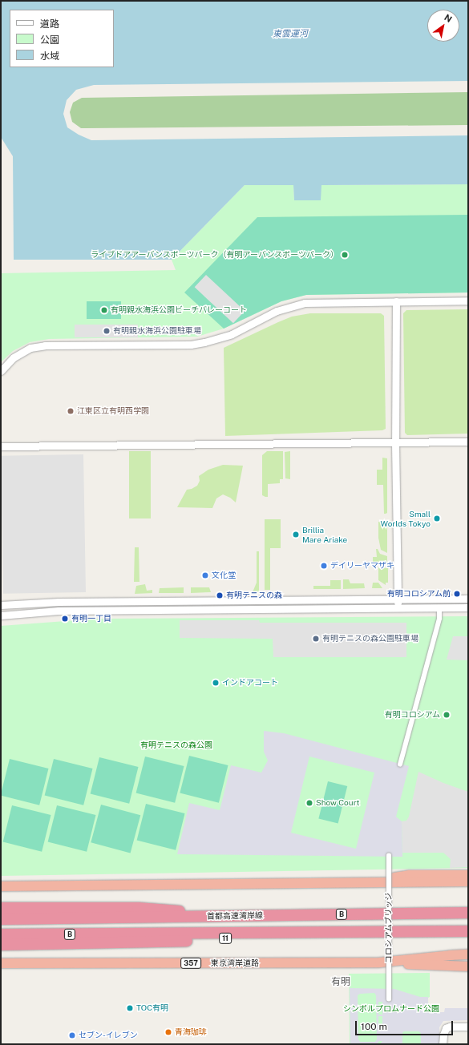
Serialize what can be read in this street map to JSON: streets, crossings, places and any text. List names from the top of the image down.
{
  "streets": {
    "highway": [
      "B",
      "首都高速湾岸線",
      "11",
      "357",
      "東京湾岸道路"
    ],
    "street": ["コロシアムブリッジ"]
  },
  "crossings": [
    ["B", "首都高速湾岸線"],
    ["B", "11"],
    ["357", "東京湾岸道路"]
  ],
  "districts": ["有明"],
  "water": ["東雲運河"],
  "parks": ["有明テニスの森公園", "シンボルプロムナード公園"],
  "places": [
    "ライブドアアーバンスポーツパーク（有明アーバンスポーツパーク）",
    "有明親水海浜公園ビーチバレーコート",
    "有明親水海浜公園駐車場",
    "江東区立有明西学園",
    "Small Worlds Tokyo",
    "Brillia Mare Ariake",
    "デイリーヤマザキ",
    "文化堂",
    "有明コロシアム前",
    "有明テニスの森",
    "有明一丁目",
    "有明テニスの森公園駐車場",
    "インドアコート",
    "有明コロシアム",
    "Show Court",
    "TOC有明",
    "青海珈琲",
    "セブン-イレブン"
  ],
  "legend": ["道路", "公園", "水域"],
  "scale_bar": "100 m",
  "north": "top right"
}
